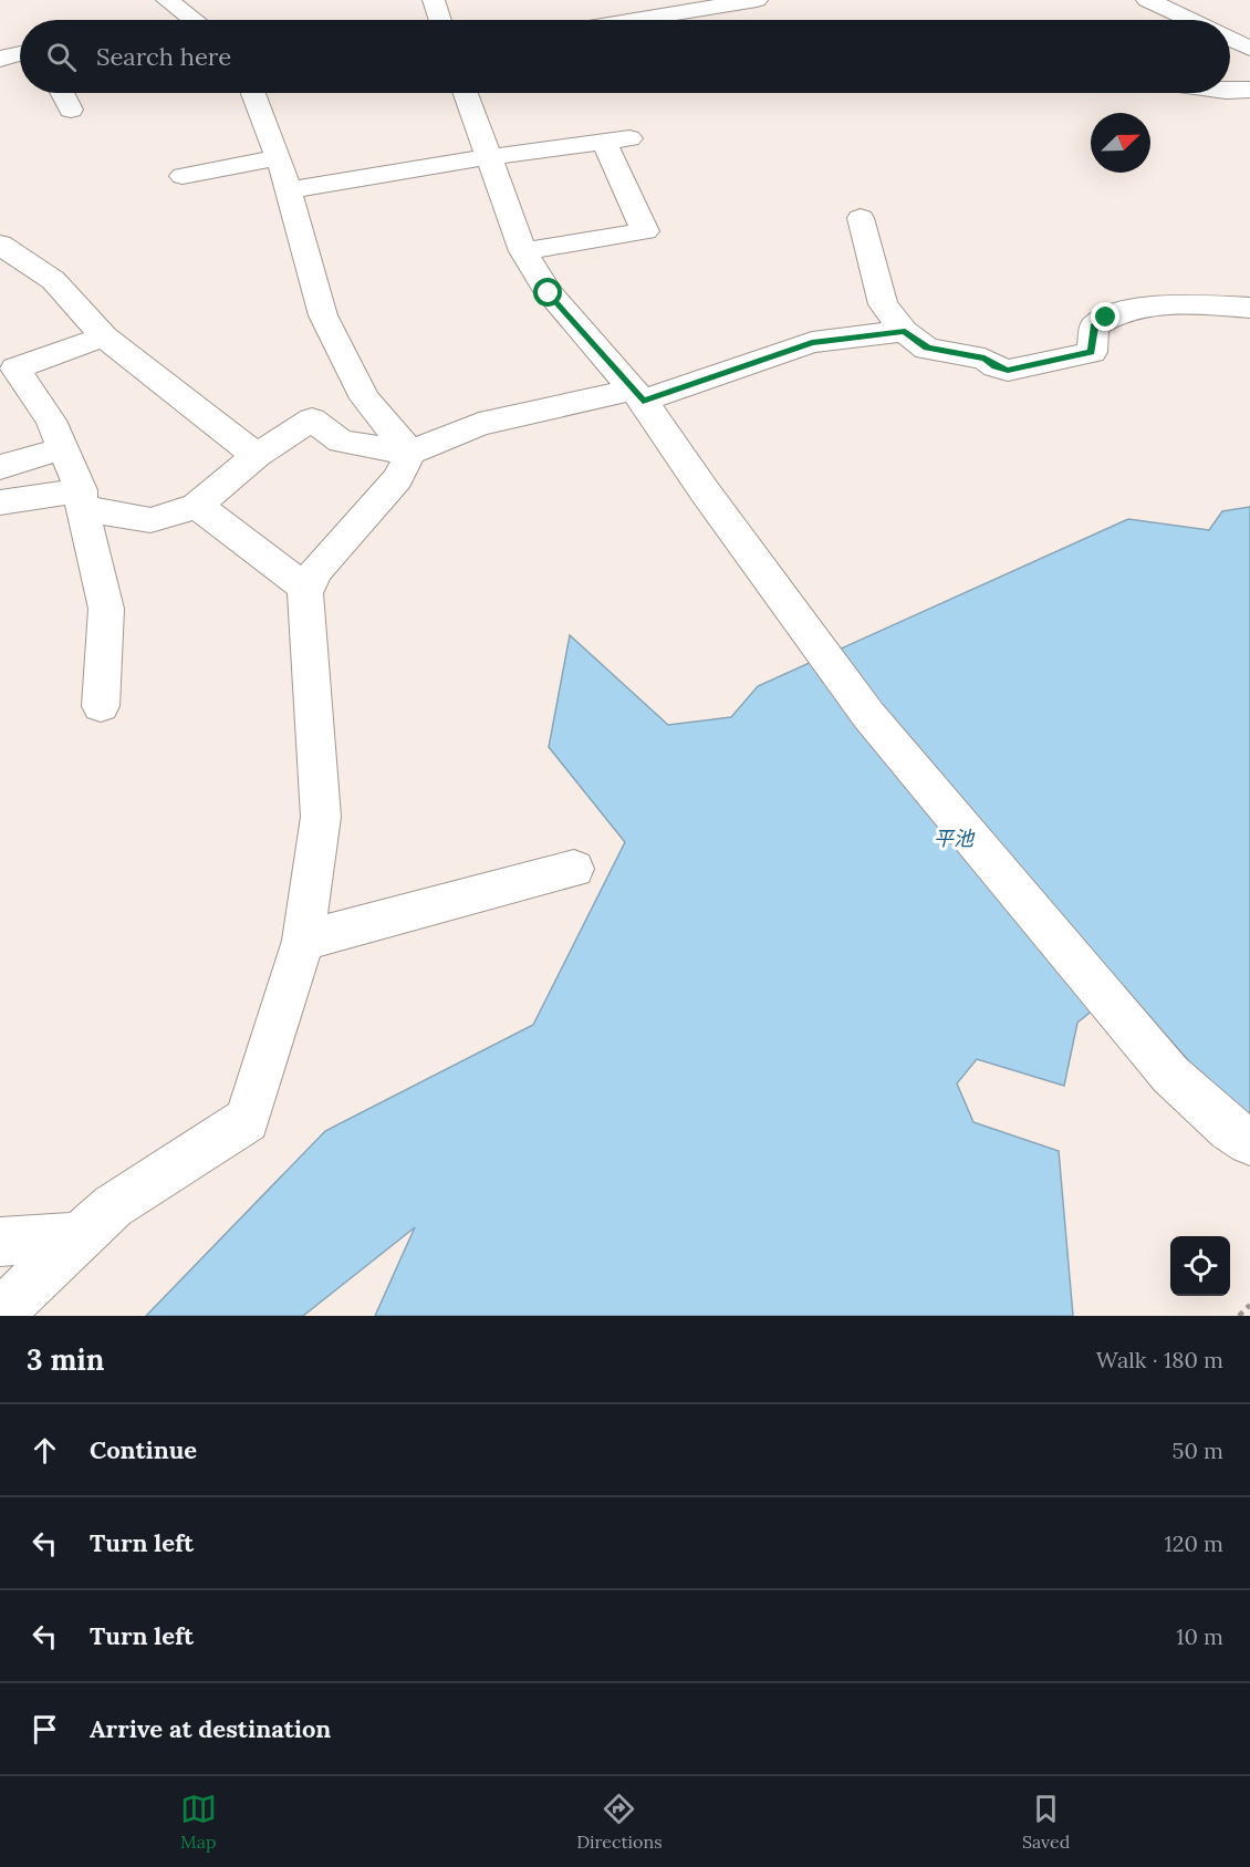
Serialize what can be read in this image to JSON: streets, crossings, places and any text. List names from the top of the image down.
{
  "water": ["平池"],
  "north": "top right",
  "page": {
    "search": "Search here",
    "heading": ["3 min", "Walk · 180 m"],
    "list": [
      ["Continue", "50 m"],
      ["Turn left", "120 m"],
      ["Turn left", "10 m"],
      "Arrive at destination"
    ],
    "nav": ["Map", "Directions", "Saved"]
  }
}
